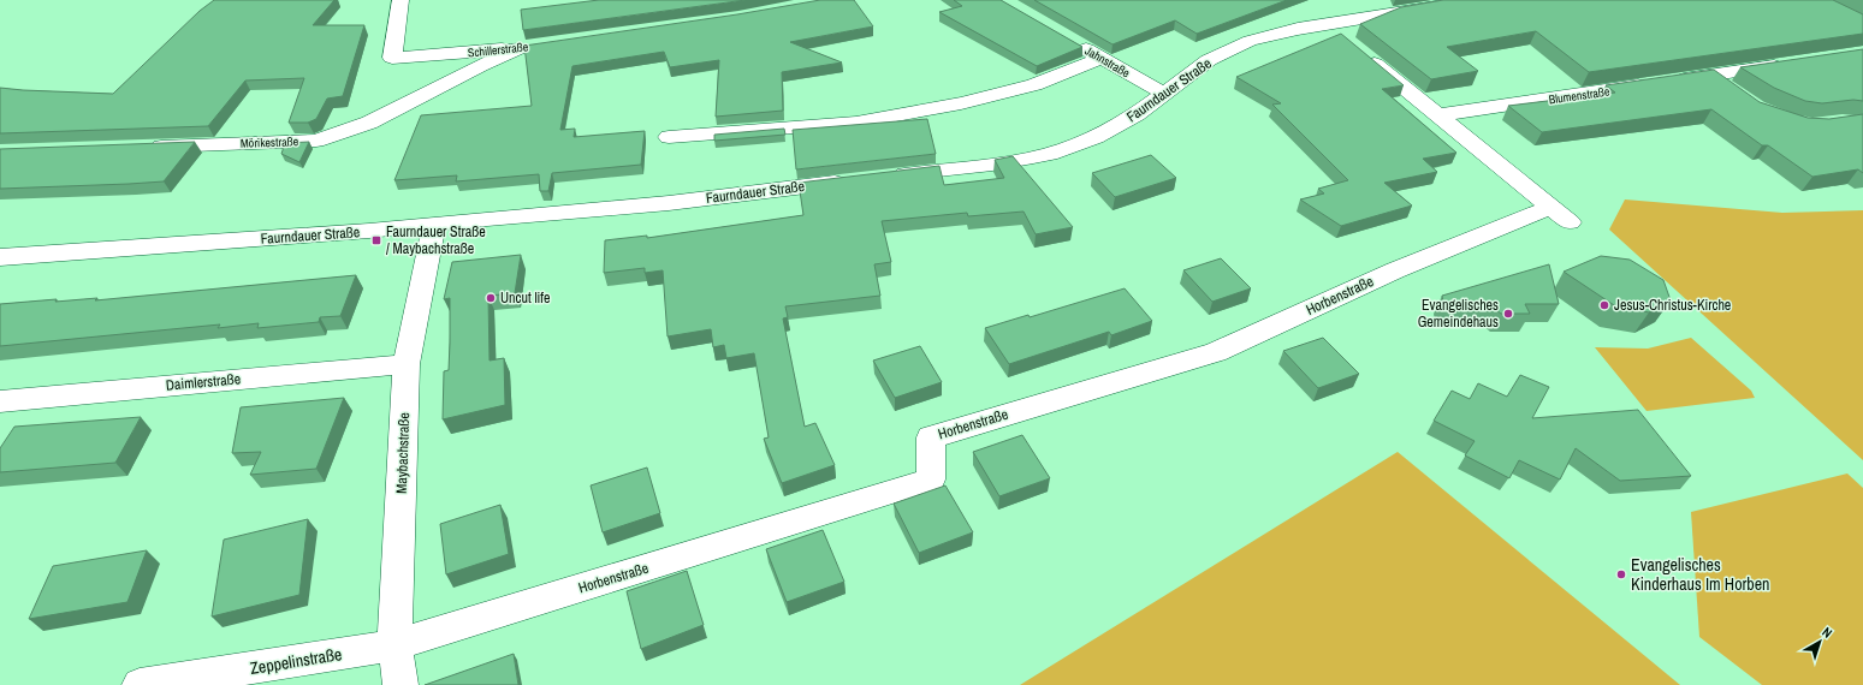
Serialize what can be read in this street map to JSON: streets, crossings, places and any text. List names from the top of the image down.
{
  "streets": {
    "street": [
      "Schillerstraße",
      "Jahnstraße",
      "Faurndauer Straße",
      "Blumenstraße",
      "Mörikestraße",
      "Horbenstraße",
      "Daimlerstraße",
      "Maybachstraße",
      "Zeppelinstraße"
    ]
  },
  "crossings": [
    ["Schillerstraße", "Mörikestraße"],
    ["Jahnstraße", "Faurndauer Straße"],
    ["Faurndauer Straße", "Horbenstraße"],
    ["Faurndauer Straße", "Maybachstraße"],
    ["Blumenstraße", "Horbenstraße"],
    ["Horbenstraße", "Maybachstraße"],
    ["Horbenstraße", "Zeppelinstraße"],
    ["Daimlerstraße", "Maybachstraße"],
    ["Maybachstraße", "Zeppelinstraße"]
  ],
  "places": {
    "transit": ["Faurndauer Straße / Maybachstraße"],
    "other": [
      "Uncut life",
      "Jesus-Christus-Kirche",
      "Evangelisches Gemeindehaus",
      "Evangelisches Kinderhaus Im Horben"
    ]
  },
  "north": "top right"
}
